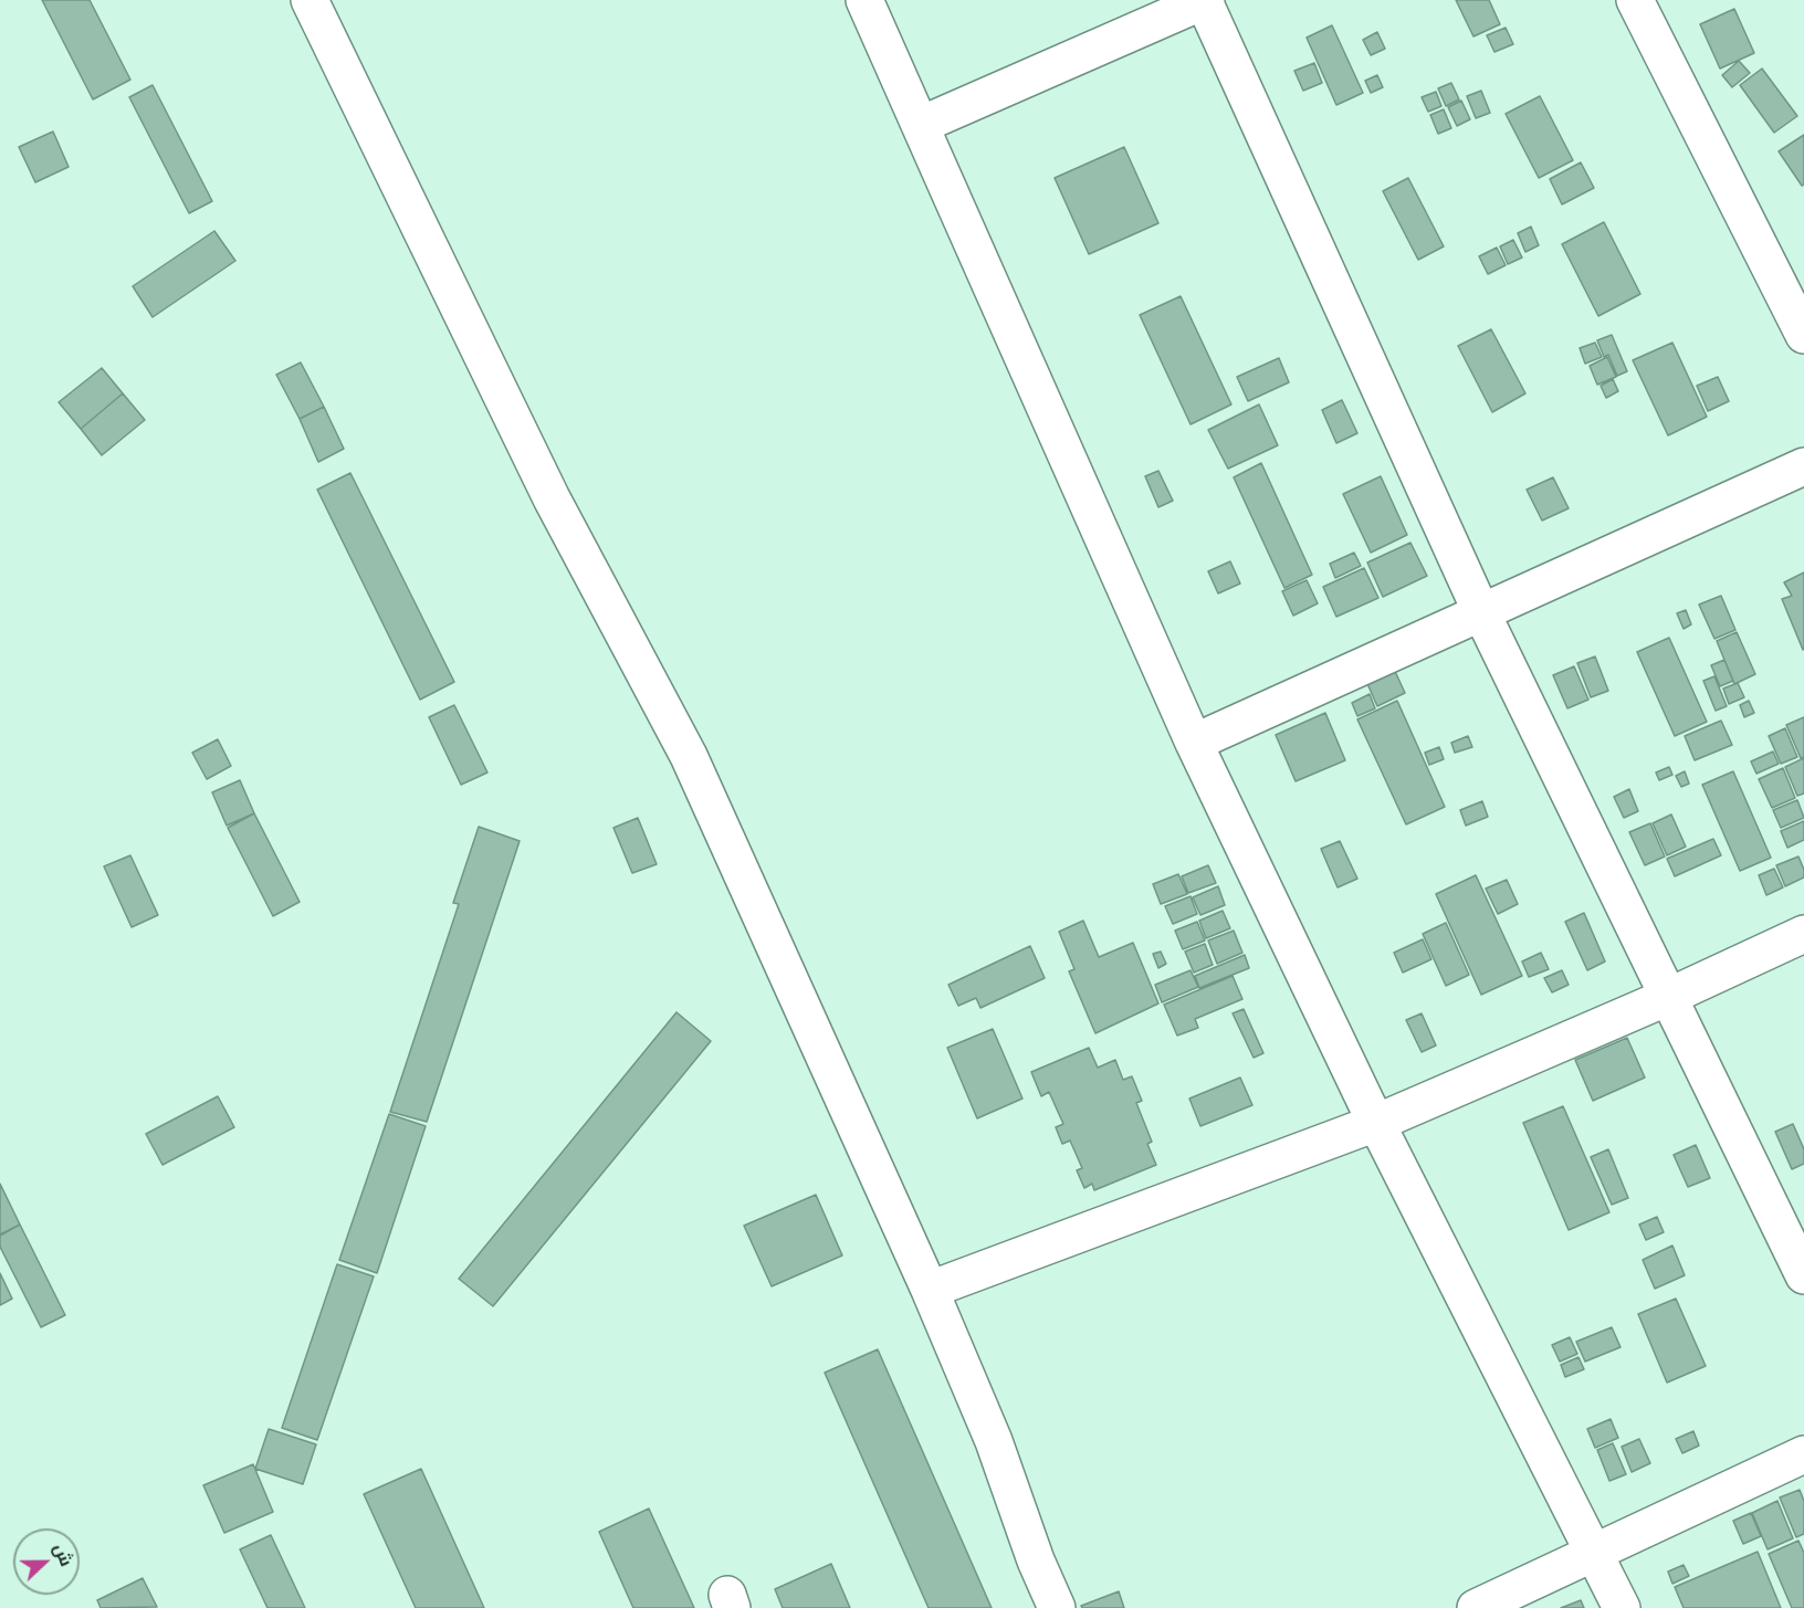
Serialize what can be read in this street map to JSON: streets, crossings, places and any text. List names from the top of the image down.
{
  "north": "right"
}
